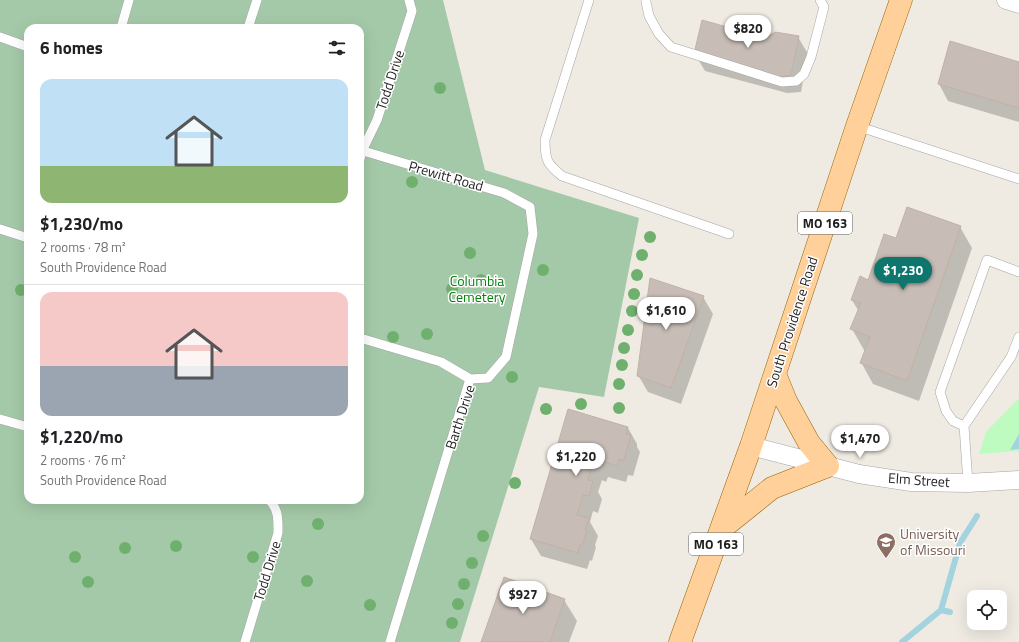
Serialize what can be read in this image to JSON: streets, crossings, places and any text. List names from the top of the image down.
{
  "streets": {
    "main road": ["MO 163", "South Providence Road"],
    "street": ["Elm Street"],
    "lane": ["Todd Drive", "Prewitt Road", "Barth Drive"]
  },
  "crossings": [
    ["Prewitt Road", "Barth Drive"],
    ["South Providence Road", "Elm Street"]
  ],
  "parks": ["Columbia Cemetery"],
  "places": {
    "school or university": ["University of Missouri"]
  },
  "page": {
    "price": [
      "$820",
      "$1,230",
      "$1,610",
      "$1,470",
      "$1,220",
      "$927"
    ],
    "heading": "6 homes",
    "list": [
      {
        "name": "$1,230/mo",
        "note": "2 rooms · 78 m² · South Providence Road"
      },
      {
        "name": "$1,220/mo",
        "note": "2 rooms · 76 m² · South Providence Road"
      }
    ]
  }
}
